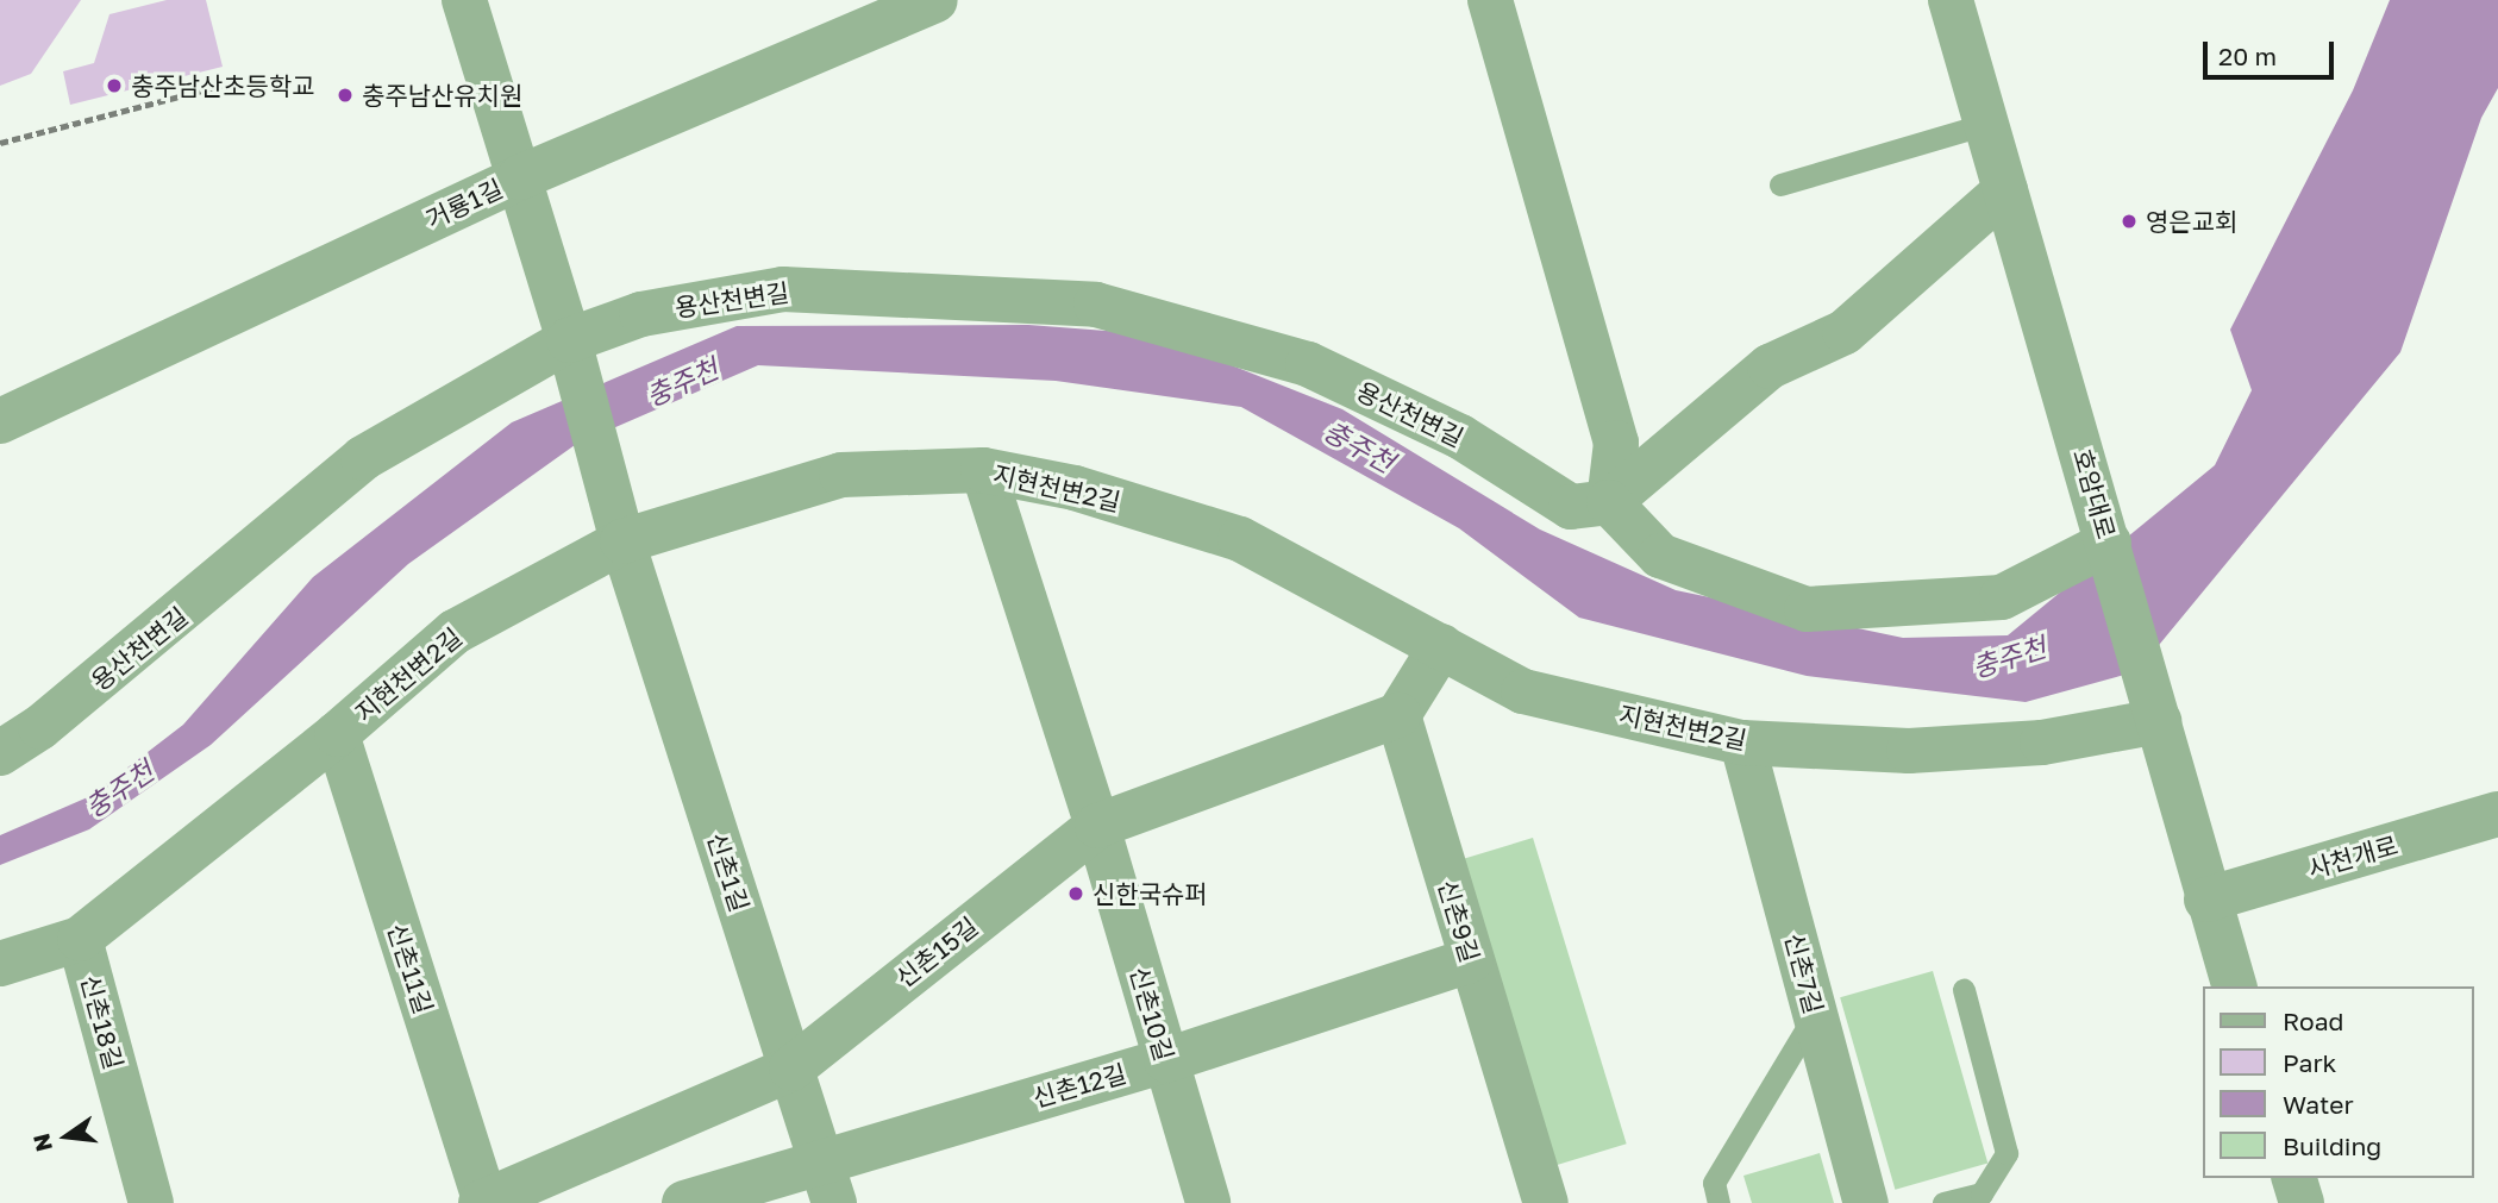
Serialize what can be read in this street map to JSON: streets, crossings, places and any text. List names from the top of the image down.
{
  "streets": {
    "street": [
      "거룡1길",
      "용산천변길",
      "지현천변2길",
      "호암대로",
      "사천개로",
      "신촌1길",
      "신촌9길",
      "신촌15길",
      "신촌11길",
      "신촌7길",
      "신촌10길",
      "신촌18길",
      "신촌12길"
    ]
  },
  "crossings": [
    ["거룡1길", "신촌1길"],
    ["용산천변길", "신촌1길"],
    ["지현천변2길", "호암대로"],
    ["지현천변2길", "신촌1길"],
    ["지현천변2길", "신촌11길"],
    ["지현천변2길", "신촌7길"],
    ["지현천변2길", "신촌10길"],
    ["지현천변2길", "신촌18길"],
    ["호암대로", "사천개로"],
    ["신촌1길", "신촌15길"],
    ["신촌1길", "신촌12길"],
    ["신촌9길", "신촌15길"],
    ["신촌9길", "신촌12길"],
    ["신촌15길", "신촌11길"],
    ["신촌15길", "신촌10길"],
    ["신촌10길", "신촌12길"]
  ],
  "water": ["충주천"],
  "places": [
    "충주남산초등학교",
    "충주남산유치원",
    "영은교회",
    "신한국슈퍼"
  ],
  "legend": [
    "Road",
    "Park",
    "Water",
    "Building"
  ],
  "scale_bar": "20 m",
  "north": "left"
}
